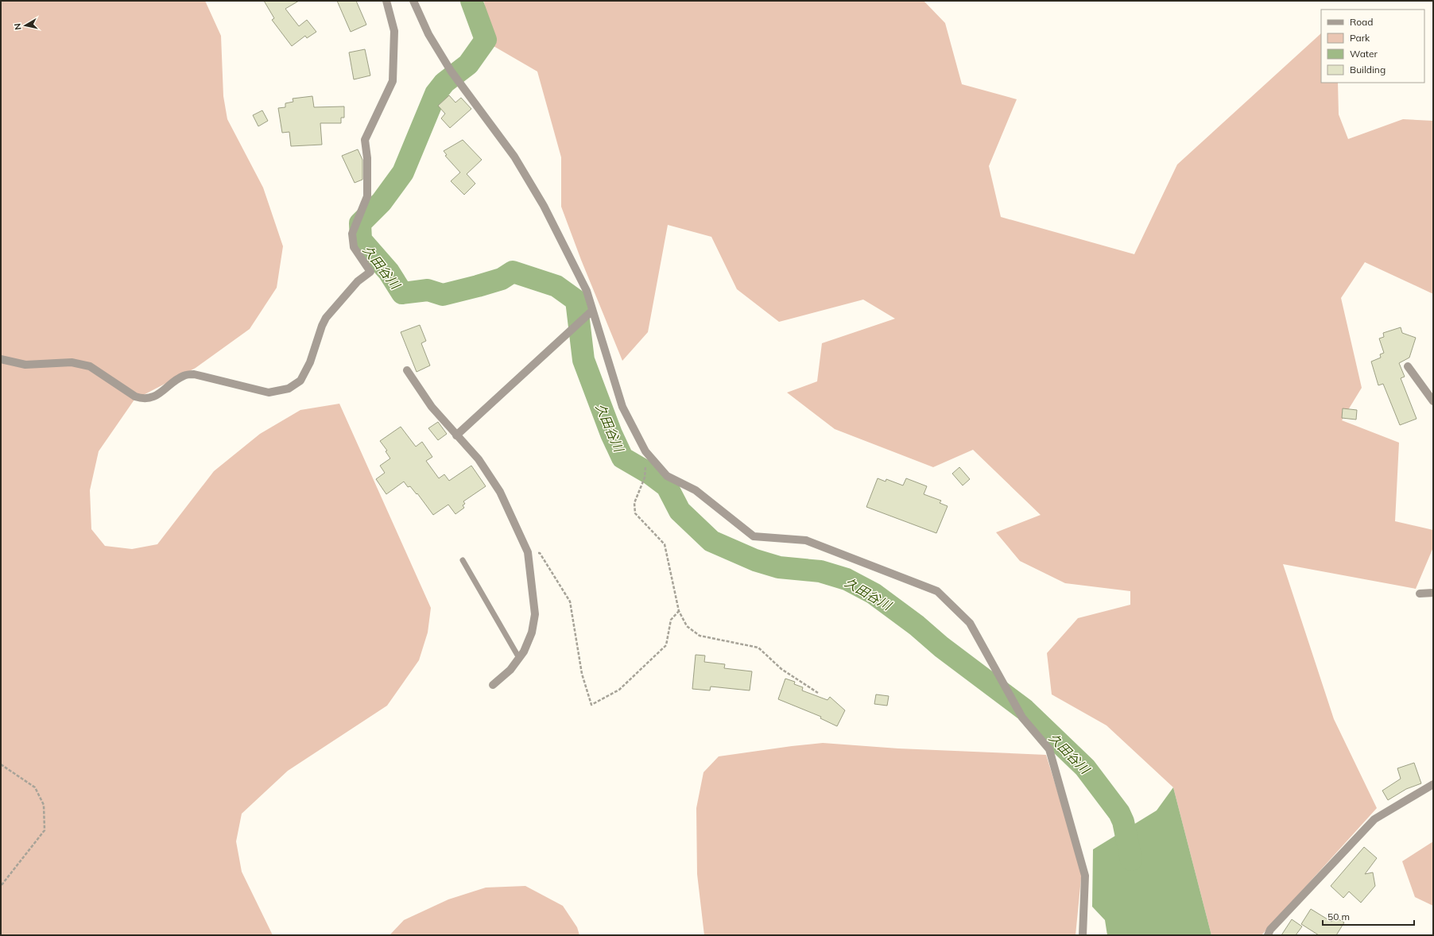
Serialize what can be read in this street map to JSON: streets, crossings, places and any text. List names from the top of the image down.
{
  "water": ["久田谷川"],
  "legend": [
    "Road",
    "Park",
    "Water",
    "Building"
  ],
  "scale_bar": "50 m",
  "north": "left"
}
